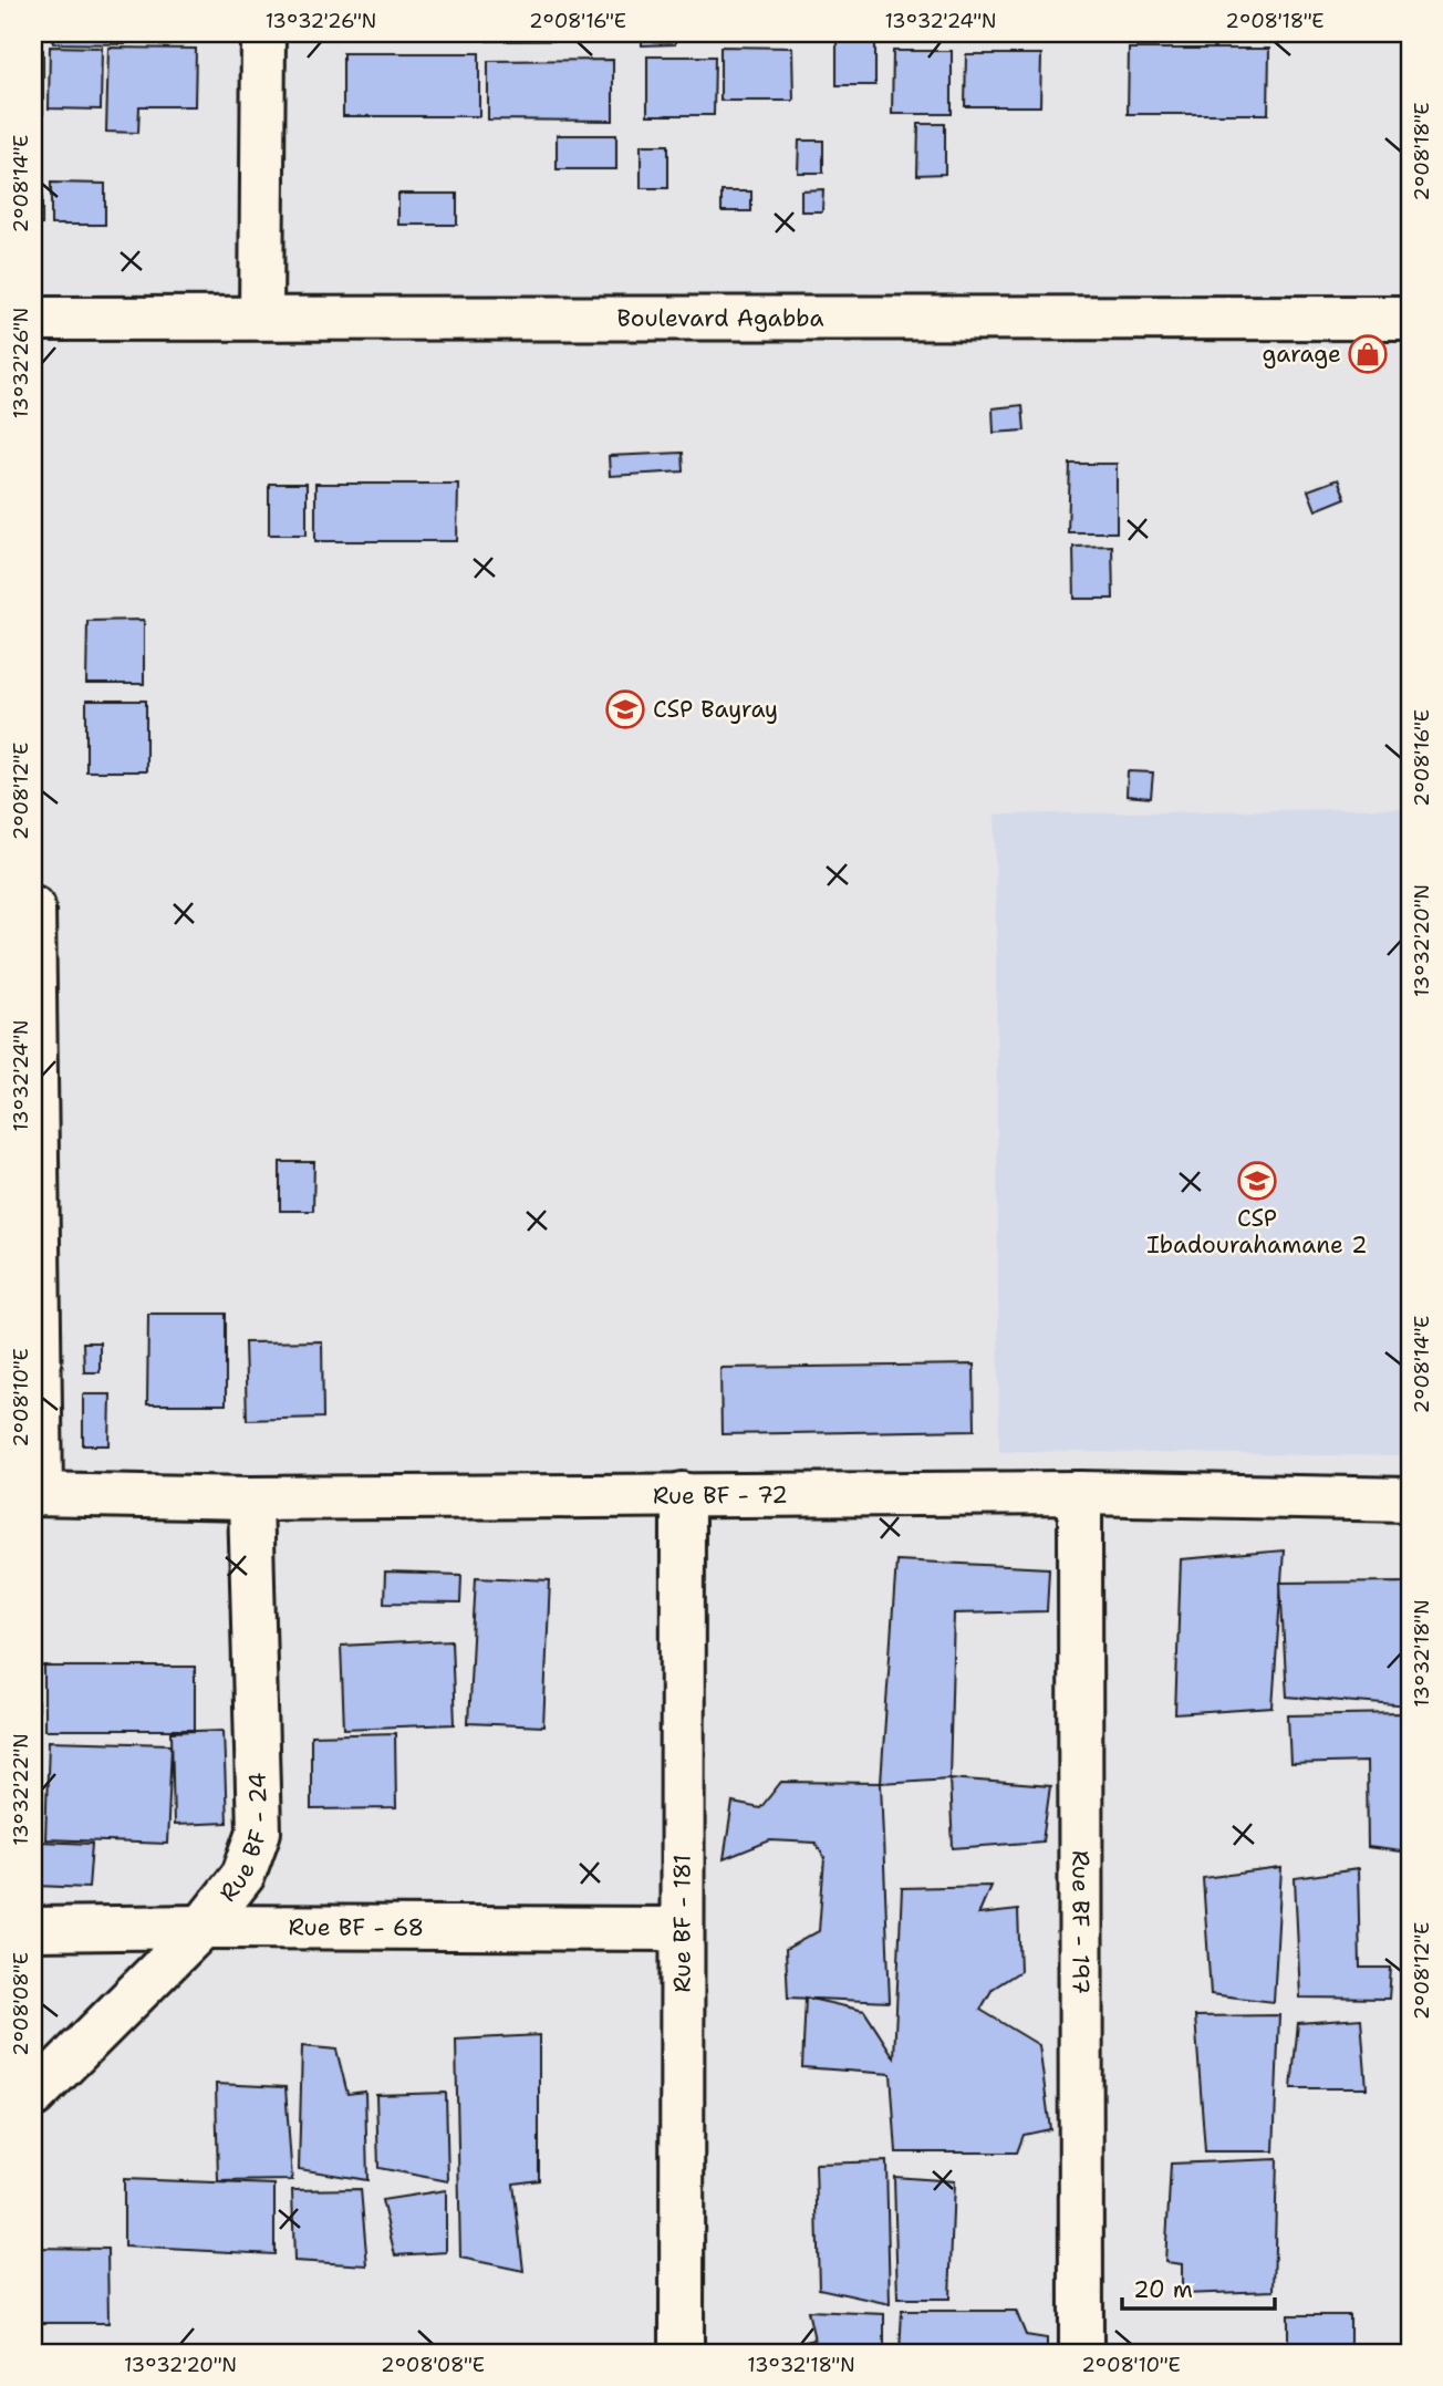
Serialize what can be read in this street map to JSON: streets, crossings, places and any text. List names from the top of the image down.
{
  "streets": {
    "street": [
      "Boulevard Agabba",
      "Rue BF - 72",
      "Rue BF - 24",
      "Rue BF - 197",
      "Rue BF - 181",
      "Rue BF - 68"
    ]
  },
  "crossings": [
    ["Rue BF - 72", "Rue BF - 24"],
    ["Rue BF - 72", "Rue BF - 197"],
    ["Rue BF - 72", "Rue BF - 181"],
    ["Rue BF - 24", "Rue BF - 68"],
    ["Rue BF - 181", "Rue BF - 68"]
  ],
  "places": {
    "shop": ["garage"],
    "school or university": ["CSP Bayray", "CSP Ibadourahamane 2"]
  },
  "scale_bar": "20 m",
  "coordinates": [
    "13°32'26\"N",
    "2°08'16\"E",
    "13°32'24\"N",
    "2°08'18\"E",
    "2°08'14\"E",
    "2°08'12\"E",
    "13°32'20\"N",
    "2°08'10\"E",
    "13°32'18\"N",
    "13°32'22\"N",
    "2°08'08\"E"
  ]
}
